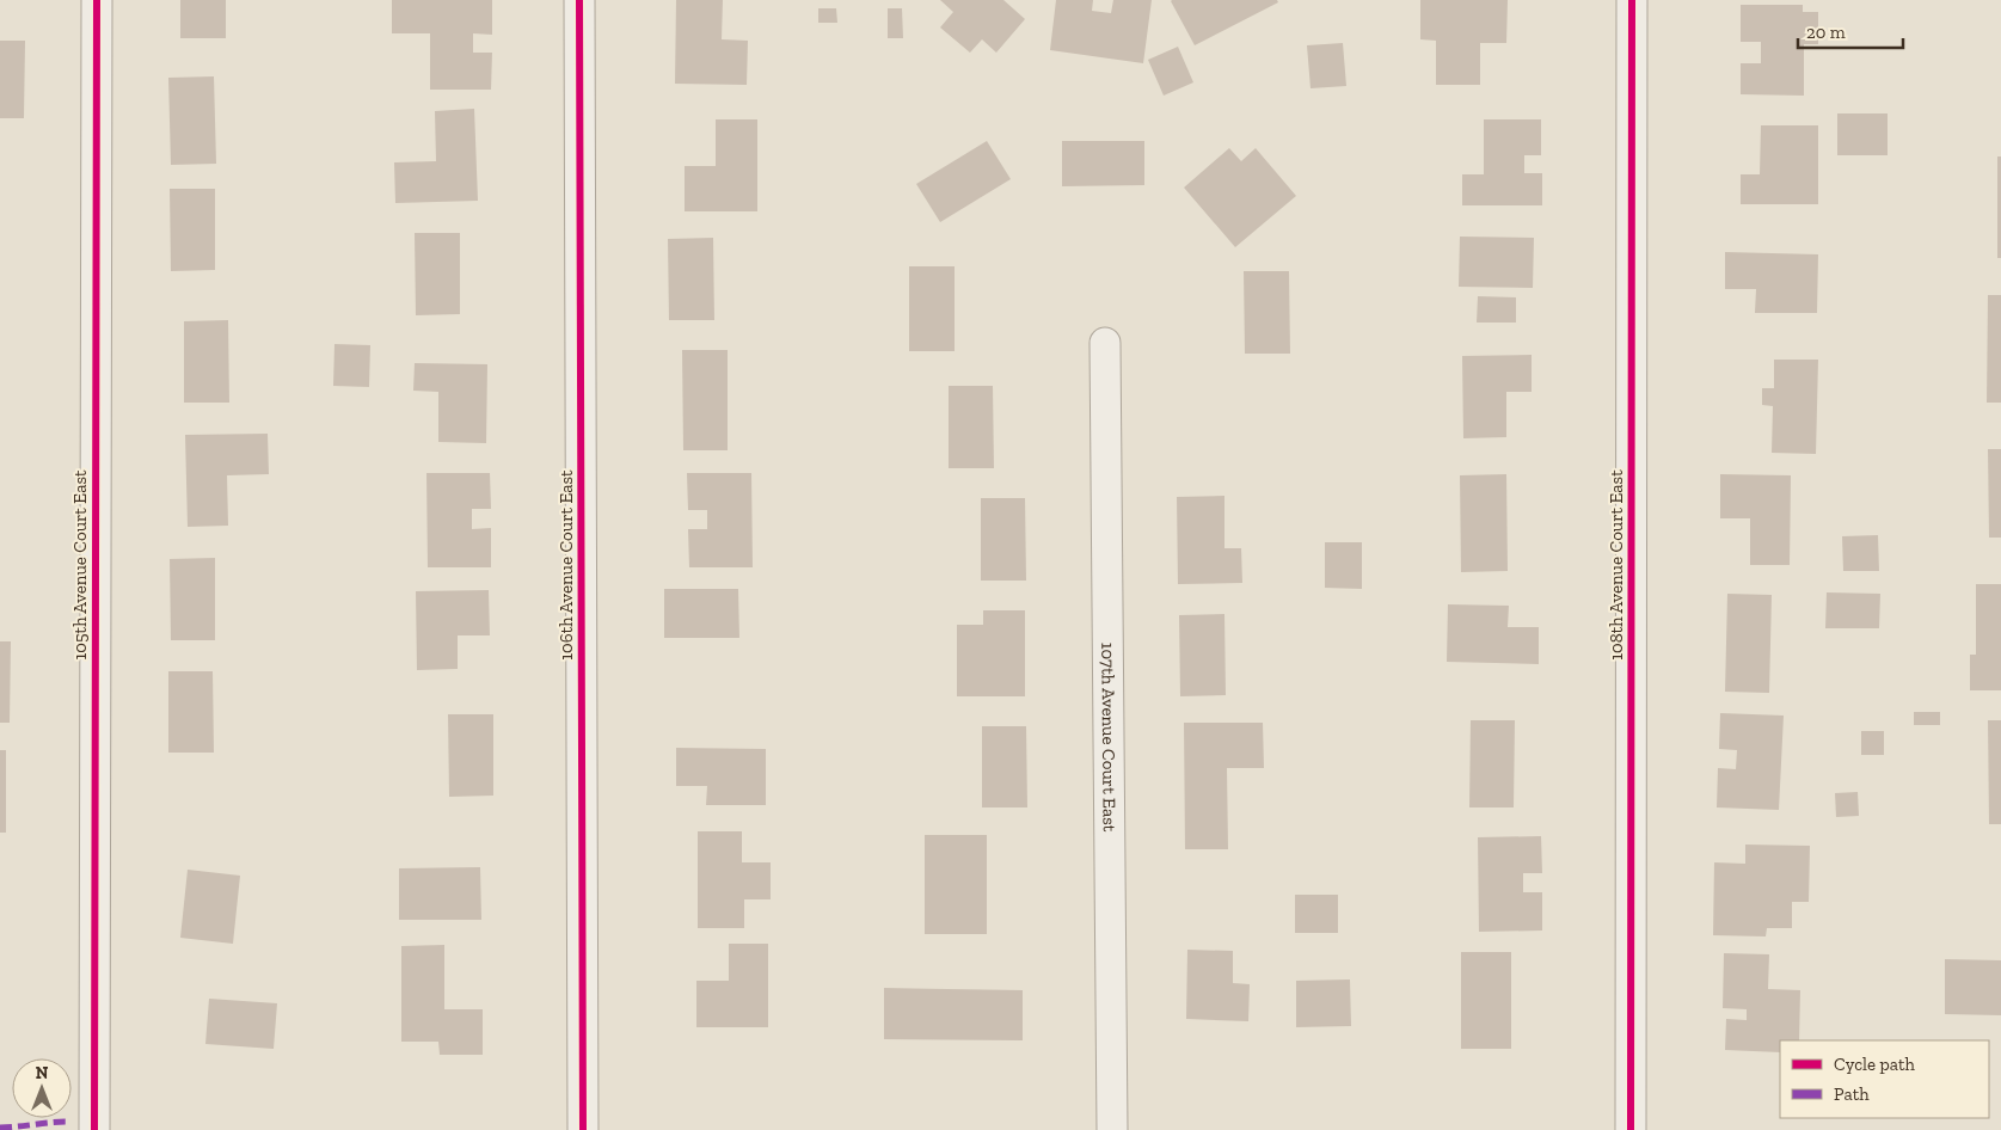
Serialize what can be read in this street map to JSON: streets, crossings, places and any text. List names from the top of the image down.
{
  "streets": {
    "street": [
      "105th Avenue Court East",
      "106th Avenue Court East",
      "108th Avenue Court East",
      "107th Avenue Court East"
    ]
  },
  "legend": ["Cycle path", "Path"],
  "scale_bar": "20 m",
  "north": "top"
}
